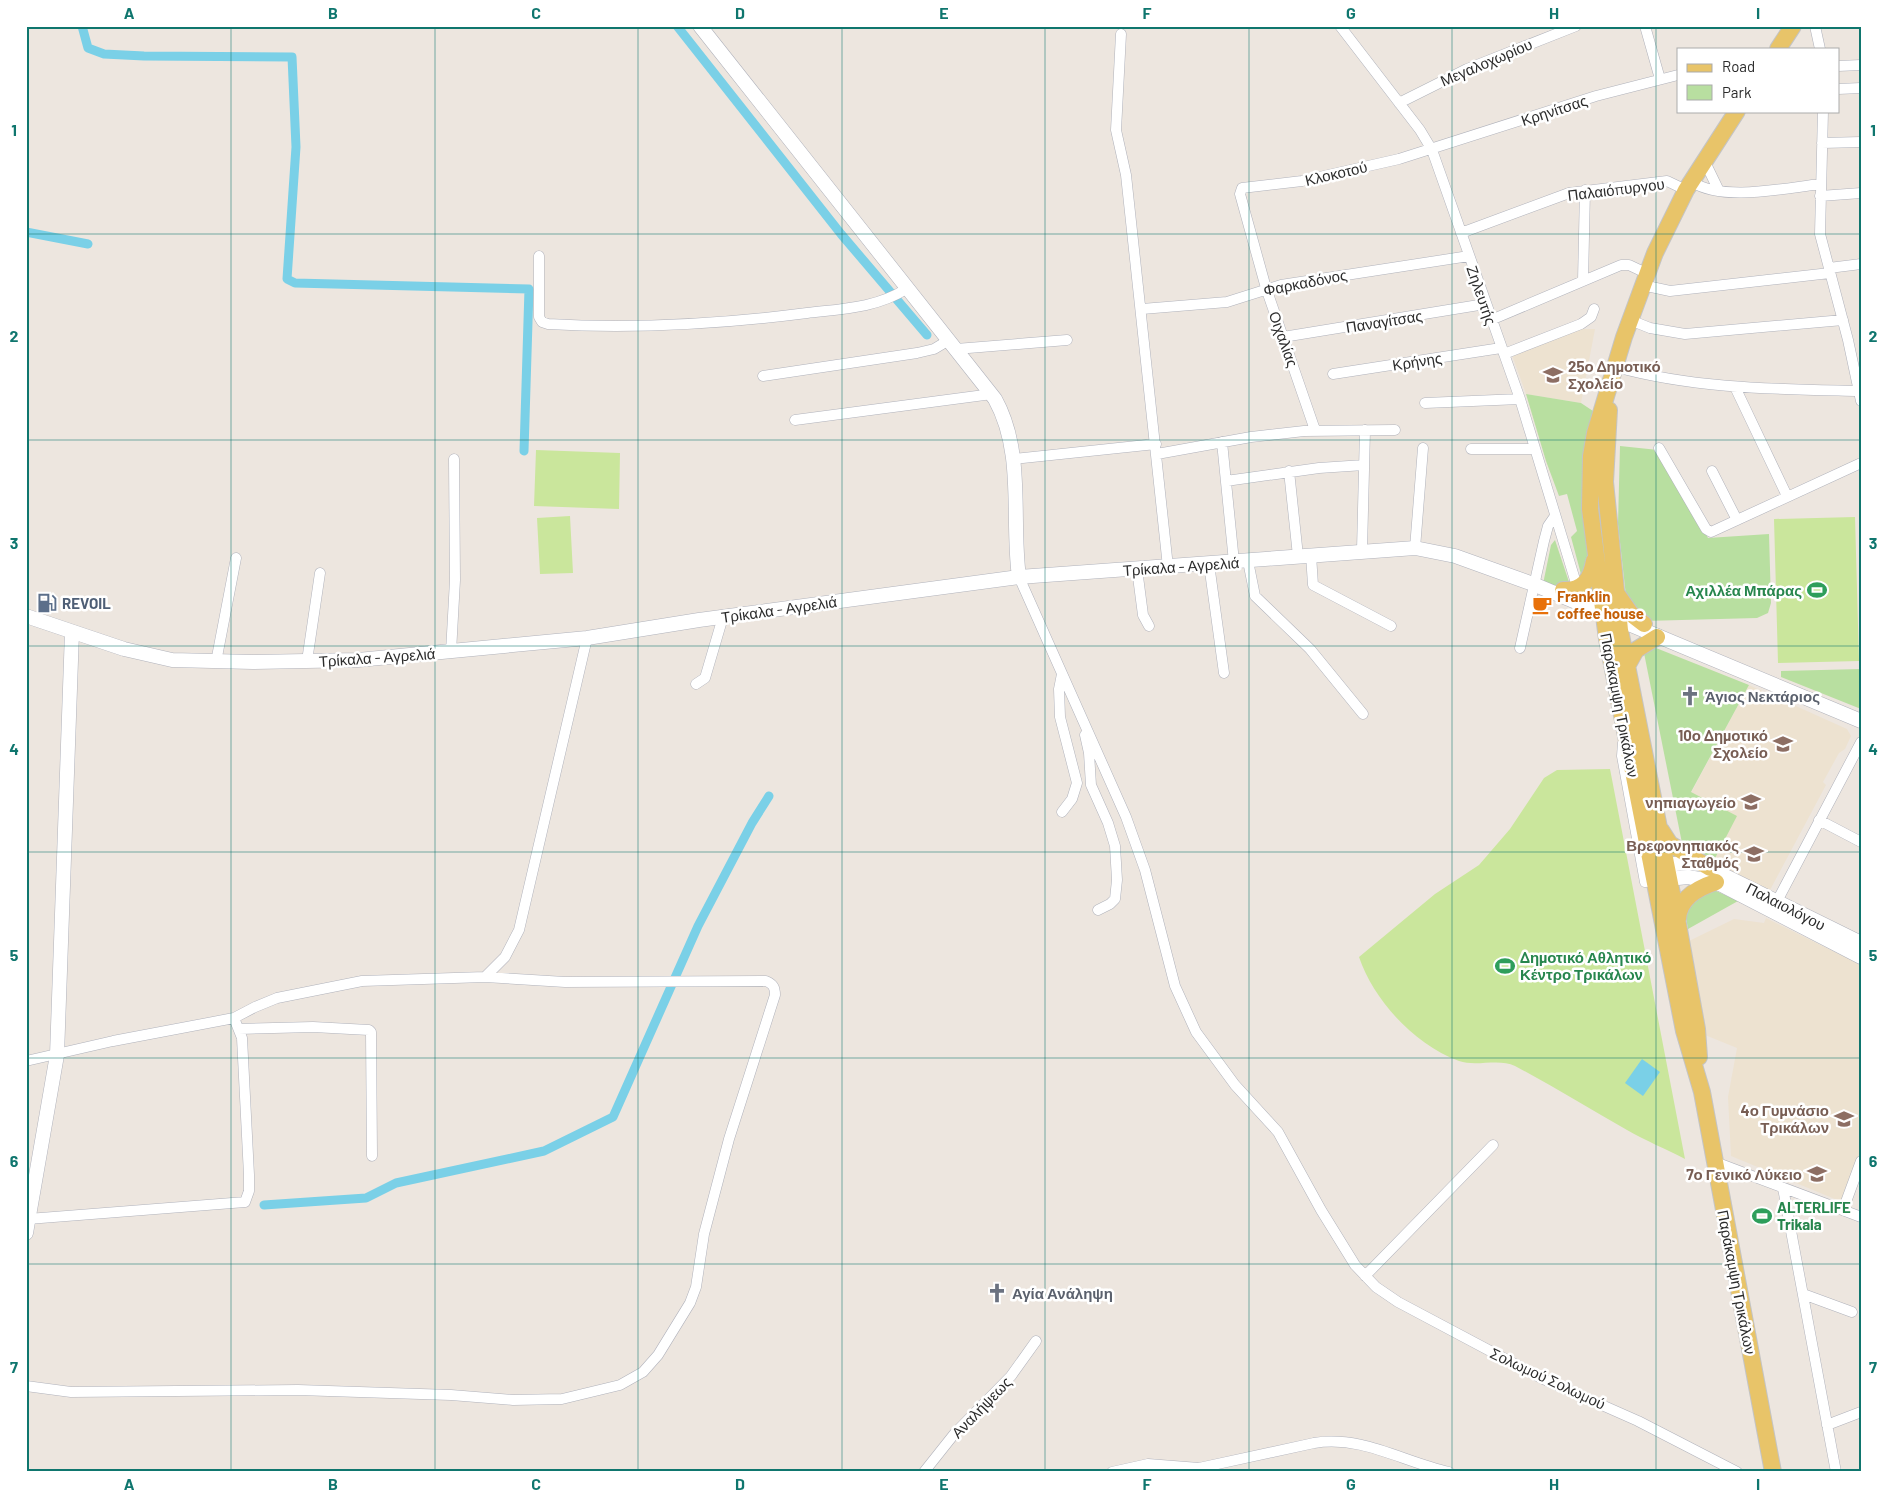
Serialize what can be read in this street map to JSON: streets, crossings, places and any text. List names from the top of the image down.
{
  "streets": {
    "main road": ["Τρίκαλα - Αγρελιά", "Παράκαμψη Τρικάλων", "Παλαιολόγου"],
    "street": [
      "Μεγαλοχωρίου",
      "Κρηνίτσας",
      "Κλοκοτού",
      "Παλαιόπυργου",
      "Φαρκαδόνος",
      "Ζηλευτής",
      "Παναγίτσας",
      "Οιχαλίας",
      "Κρήνης",
      "Σολωμού Σολωμού",
      "Αναλήψεως"
    ]
  },
  "crossings": [
    ["Μεγαλοχωρίου", "Ζηλευτής"],
    ["Κρηνίτσας", "Κλοκοτού"],
    ["Κρηνίτσας", "Ζηλευτής"],
    ["Κλοκοτού", "Ζηλευτής"],
    ["Κλοκοτού", "Οιχαλίας"],
    ["Παλαιόπυργου", "Ζηλευτής"],
    ["Παλαιόπυργου", "Παράκαμψη Τρικάλων"],
    ["Φαρκαδόνος", "Ζηλευτής"],
    ["Φαρκαδόνος", "Οιχαλίας"],
    ["Ζηλευτής", "Παναγίτσας"],
    ["Ζηλευτής", "Κρήνης"],
    ["Ζηλευτής", "Τρίκαλα - Αγρελιά"],
    ["Παναγίτσας", "Οιχαλίας"],
    ["Τρίκαλα - Αγρελιά", "Παράκαμψη Τρικάλων"],
    ["Τρίκαλα - Αγρελιά", "Σολωμού Σολωμού"],
    ["Παράκαμψη Τρικάλων", "Παλαιολόγου"]
  ],
  "places": {
    "school or university": [
      "25ο Δημοτικό Σχολείο",
      "10ο Δημοτικό Σχολείο",
      "νηπιαγωγείο",
      "Βρεφονηπιακός Σταθμός",
      "4ο Γυμνάσιο Τρικάλων",
      "7ο Γενικό Λύκειο"
    ],
    "sports": ["Αχιλλέα Μπάρας", "Δημοτικό Αθλητικό Κέντρο Τρικάλων", "ALTERLIFE Trikala"],
    "fuel station": ["REVOIL"],
    "cafe": ["Franklin coffee house"],
    "church": ["Άγιος Νεκτάριος", "Αγία Ανάληψη"]
  },
  "legend": ["Road", "Park"],
  "grid": {
    "columns": [
      "A",
      "B",
      "C",
      "D",
      "E",
      "F",
      "G",
      "H",
      "I"
    ],
    "rows": [
      "1",
      "2",
      "3",
      "4",
      "5",
      "6",
      "7"
    ]
  }
}
